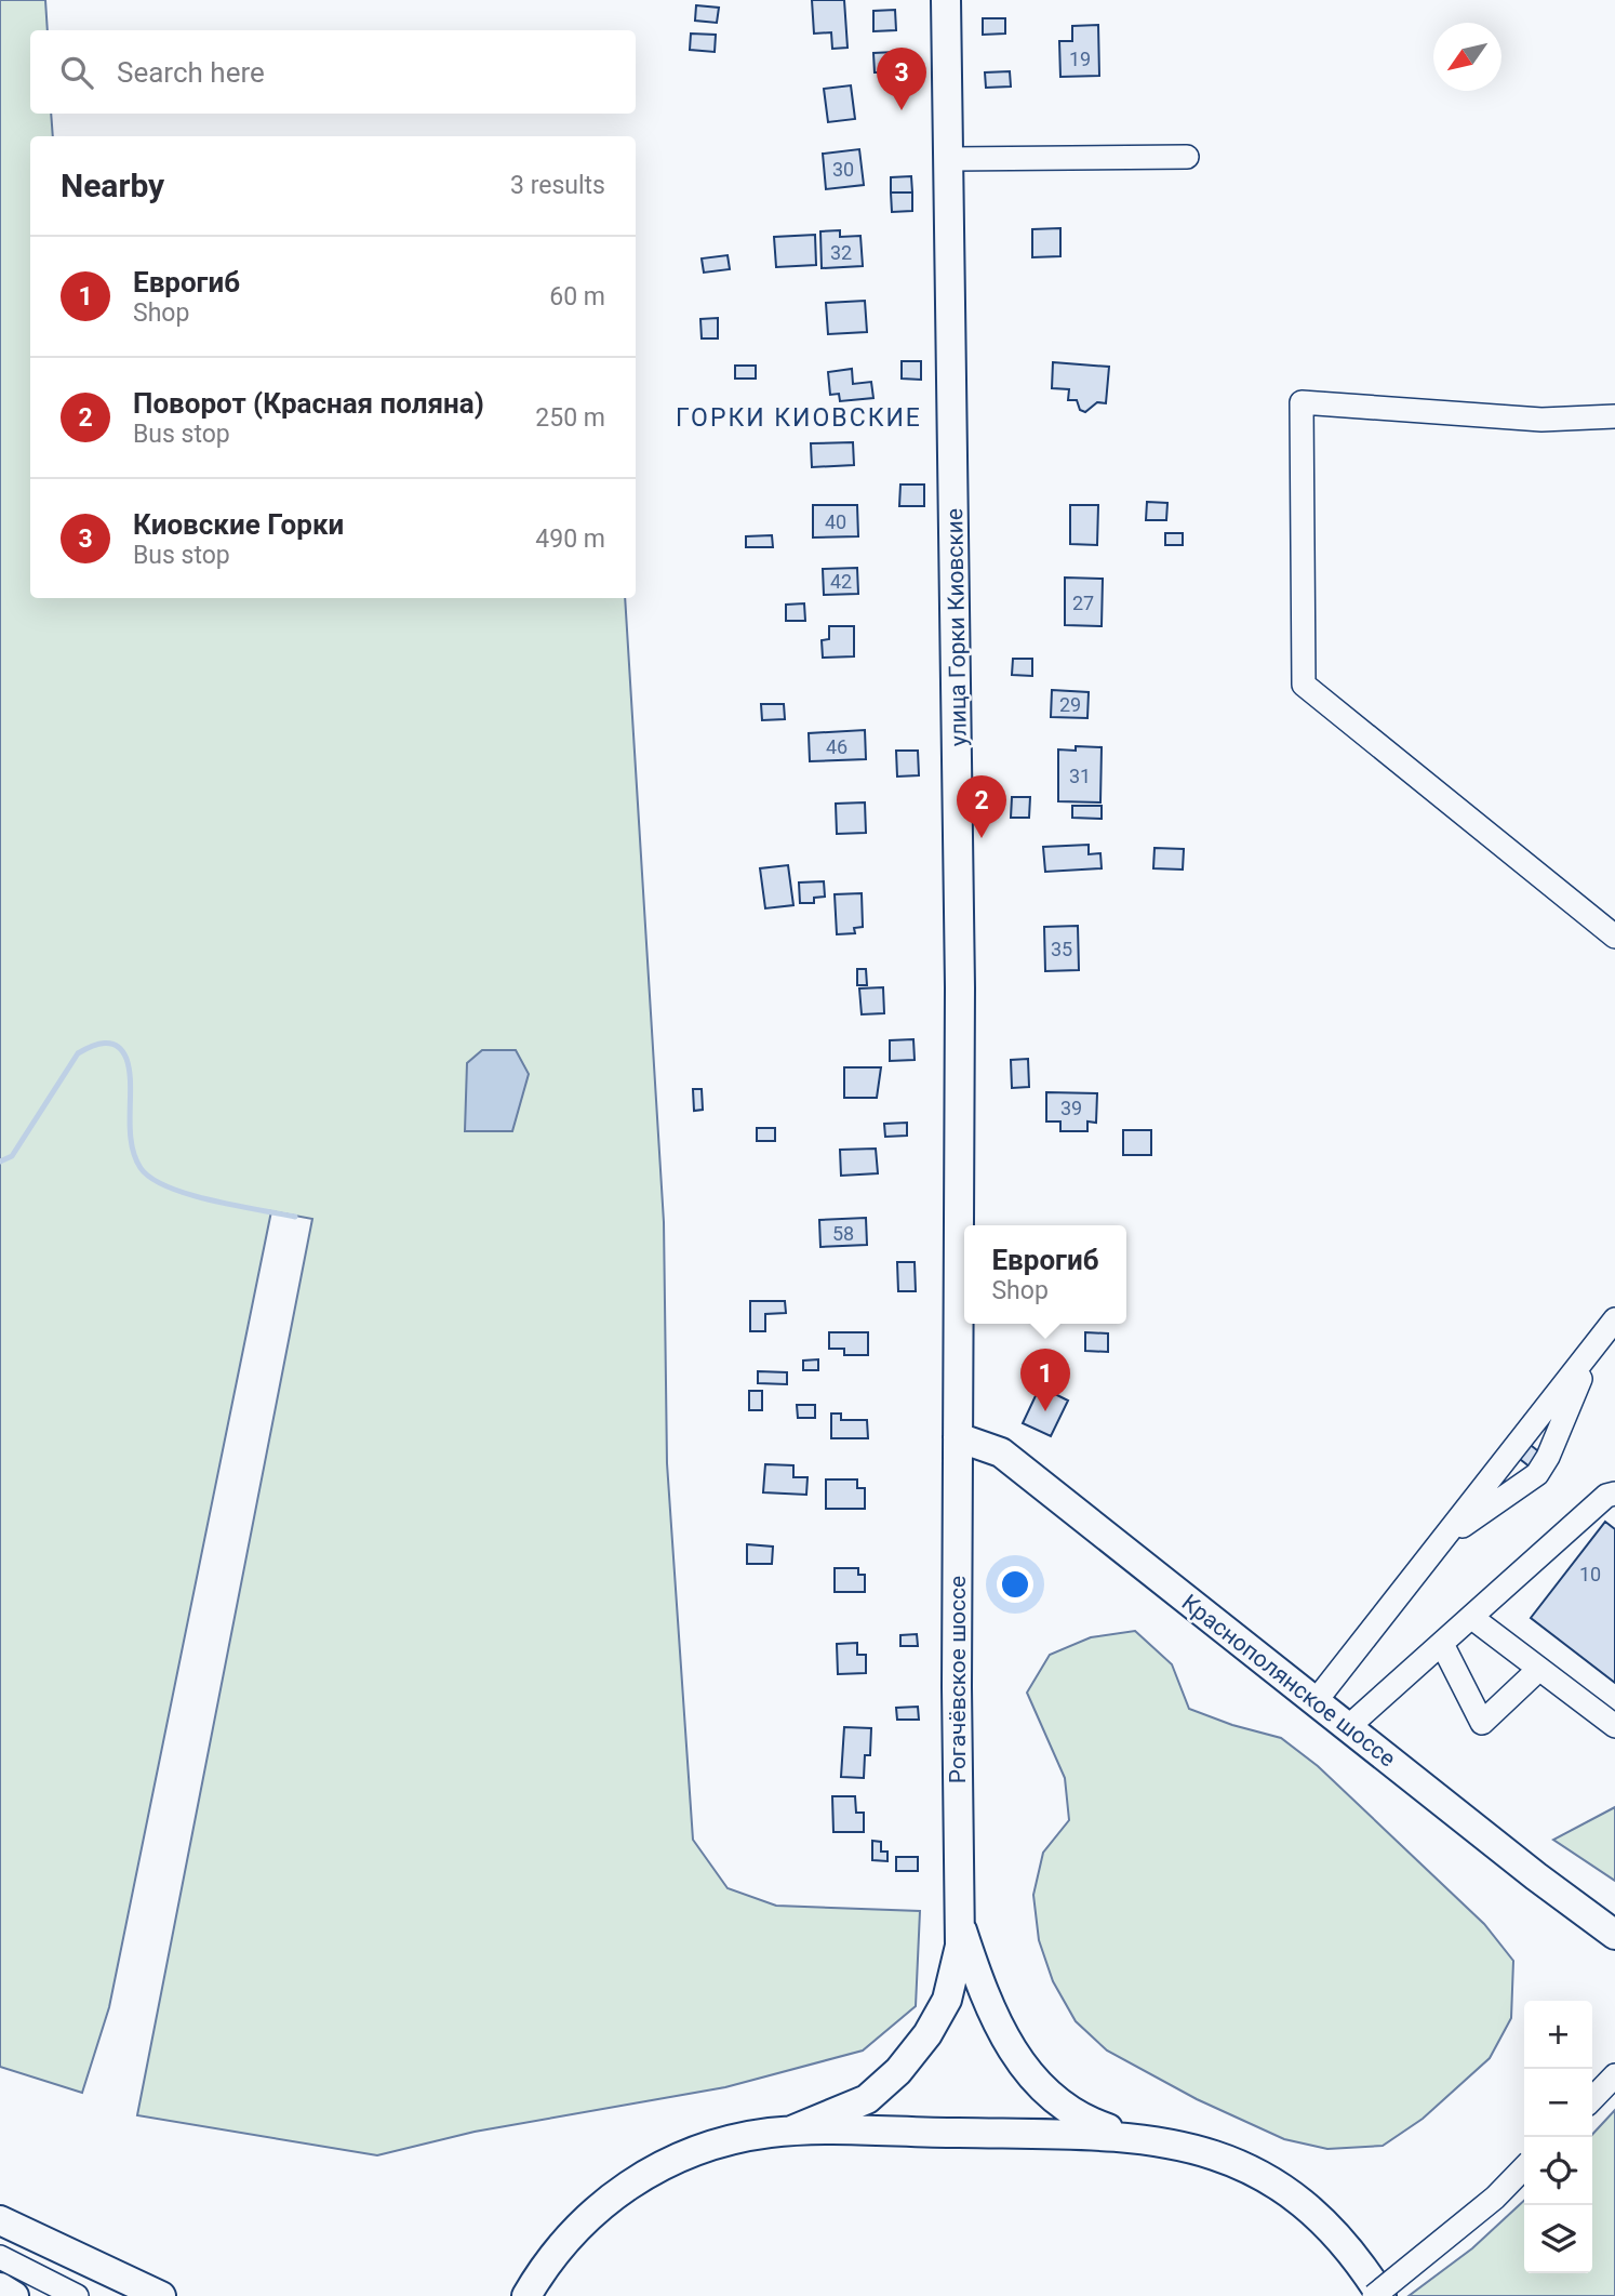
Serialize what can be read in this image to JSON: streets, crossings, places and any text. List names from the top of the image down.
{
  "streets": {
    "main road": ["улица Горки Киовские", "Рогачёвское шоссе", "Краснополянское шоссе"]
  },
  "crossings": [
    ["улица Горки Киовские", "Рогачёвское шоссе"],
    ["улица Горки Киовские", "Краснополянское шоссе"],
    ["Рогачёвское шоссе", "Краснополянское шоссе"]
  ],
  "districts": ["ГОРКИ КИОВСКИЕ"],
  "house_numbers": [
    "19",
    "30",
    "32",
    "40",
    "42",
    "27",
    "29",
    "46",
    "31",
    "35",
    "39",
    "58",
    "10"
  ],
  "north": "bottom left",
  "page": {
    "search": "Search here",
    "pins": ["3", "2", "1"],
    "heading": ["Nearby", "3 results"],
    "list": [
      {
        "mark": "1",
        "name": "Еврогиб",
        "note": "Shop",
        "value": "60 m"
      },
      {
        "mark": "2",
        "name": "Поворот (Красная поляна)",
        "note": "Bus stop",
        "value": "250 m"
      },
      {
        "mark": "3",
        "name": "Киовские Горки",
        "note": "Bus stop",
        "value": "490 m"
      }
    ],
    "popup": ["Еврогиб", "Shop"],
    "map_buttons": ["+", "−"]
  }
}
